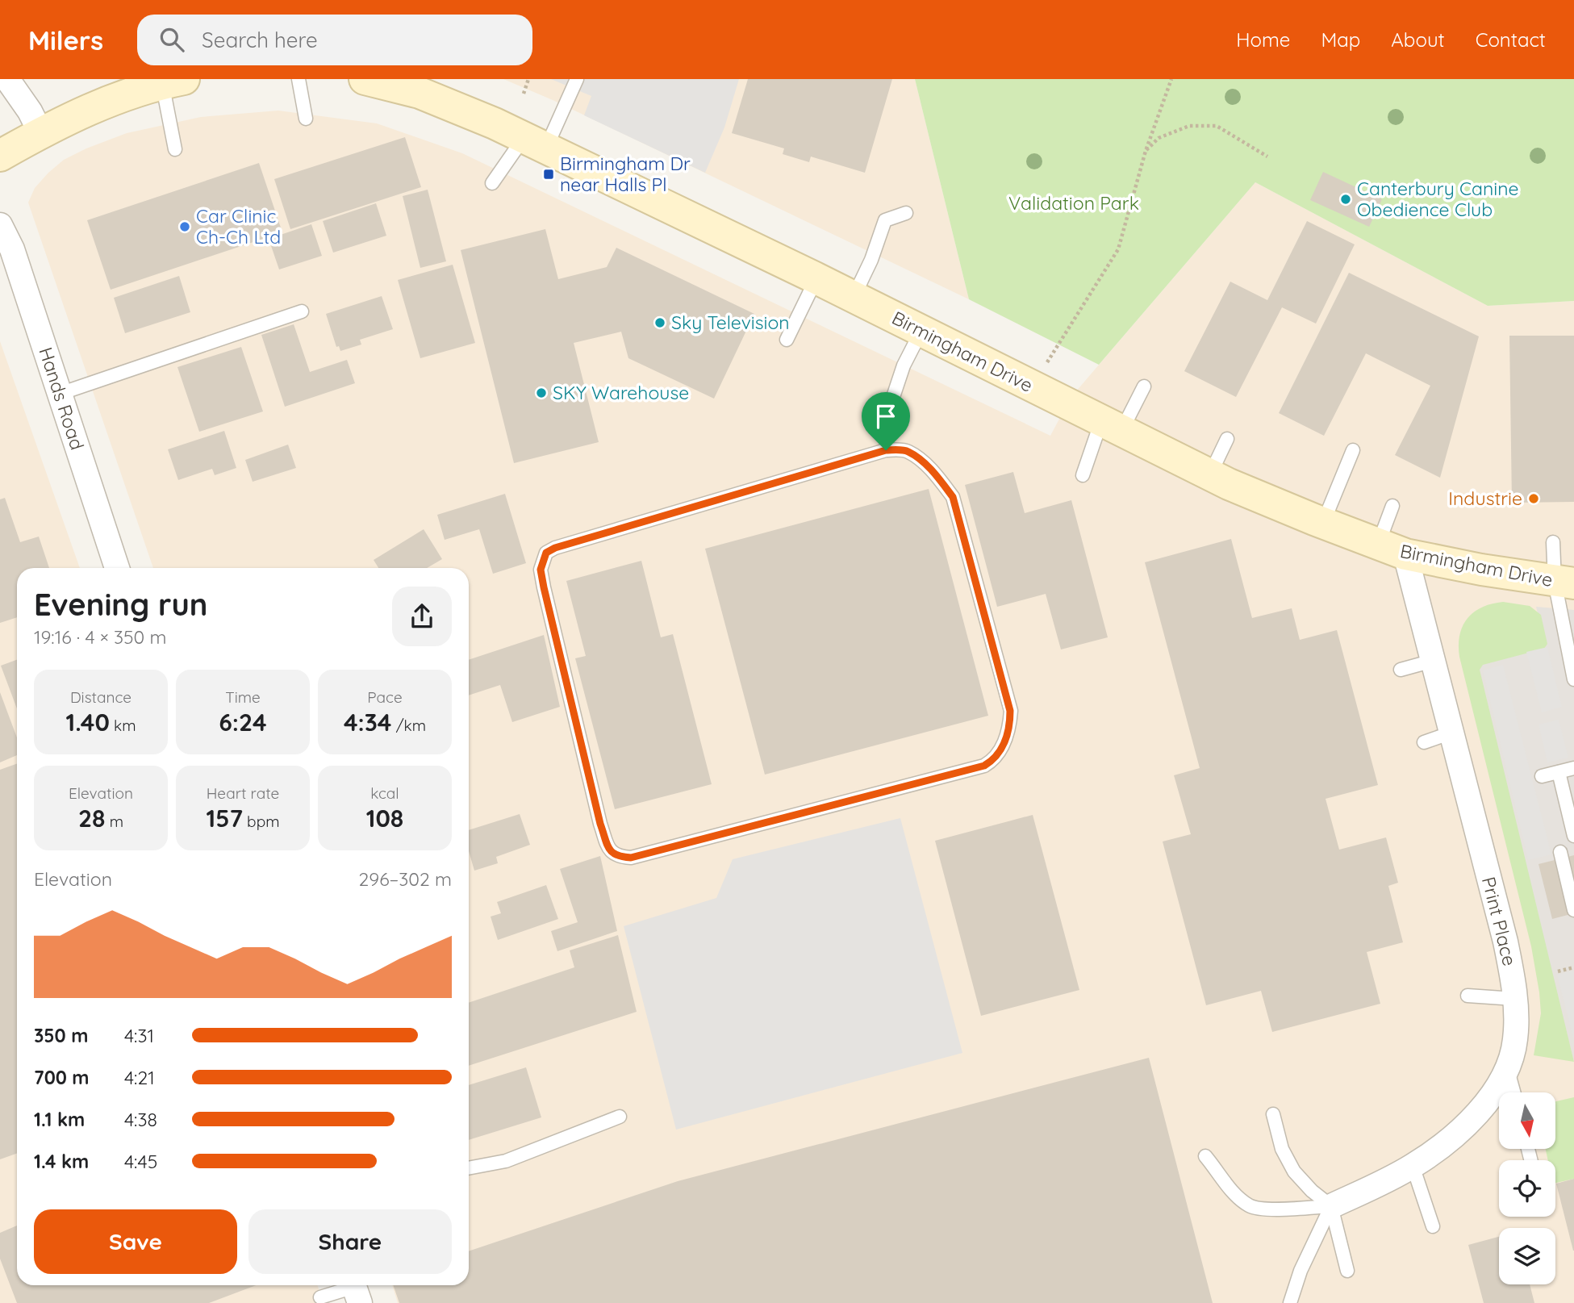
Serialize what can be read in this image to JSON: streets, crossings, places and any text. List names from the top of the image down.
{
  "streets": {
    "main road": ["Birmingham Drive"],
    "street": ["Hands Road", "Print Place"]
  },
  "crossings": [
    ["Birmingham Drive", "Print Place"]
  ],
  "parks": ["Validation Park"],
  "places": {
    "transit": ["Birmingham Dr near Halls Pl"],
    "other": [
      "Canterbury Canine Obedience Club",
      "Car Clinic Ch-Ch Ltd",
      "Sky Television",
      "SKY Warehouse",
      "Industrie"
    ]
  },
  "north": "bottom",
  "page": {
    "header": "Milers",
    "search": "Search here",
    "nav": [
      "Home",
      "Map",
      "About",
      "Contact"
    ],
    "heading": ["Evening run", "19:16 · 4 × 350 m"],
    "stats": [
      ["Distance", "1.40 km"],
      ["Time", "6:24"],
      ["Pace", "4:34 /km"],
      ["Elevation", "28 m"],
      ["Heart rate", "157 bpm"],
      ["kcal", "108"]
    ],
    "chart": ["Elevation", "296–302 m"],
    "list": [
      {
        "name": "350 m",
        "note": "4:31"
      },
      {
        "name": "700 m",
        "note": "4:21"
      },
      {
        "name": "1.1 km",
        "note": "4:38"
      },
      {
        "name": "1.4 km",
        "note": "4:45"
      }
    ],
    "buttons": ["Save", "Share"]
  }
}
